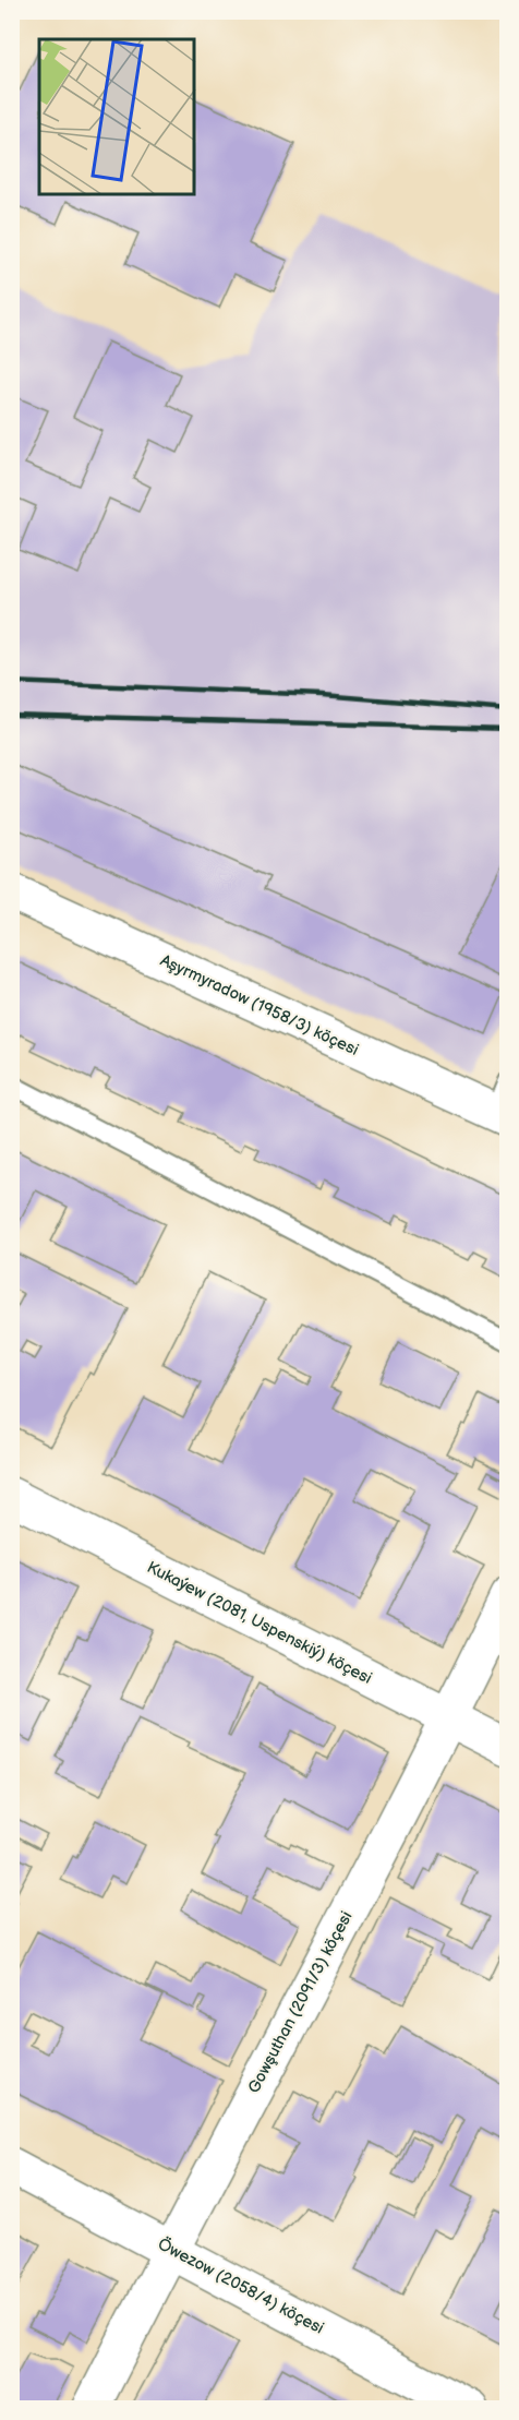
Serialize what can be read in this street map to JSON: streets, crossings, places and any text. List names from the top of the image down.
{
  "streets": {
    "street": [
      "Aşyrmyradow (1958/3) köçesi",
      "Kukaýew (2081, Uspenskiý) köçesi",
      "Gowşuthan (2091/3) köçesi",
      "Öwezow (2058/4) köçesi"
    ]
  },
  "crossings": [
    ["Kukaýew (2081, Uspenskiý) köçesi", "Gowşuthan (2091/3) köçesi"],
    ["Gowşuthan (2091/3) köçesi", "Öwezow (2058/4) köçesi"]
  ]
}
